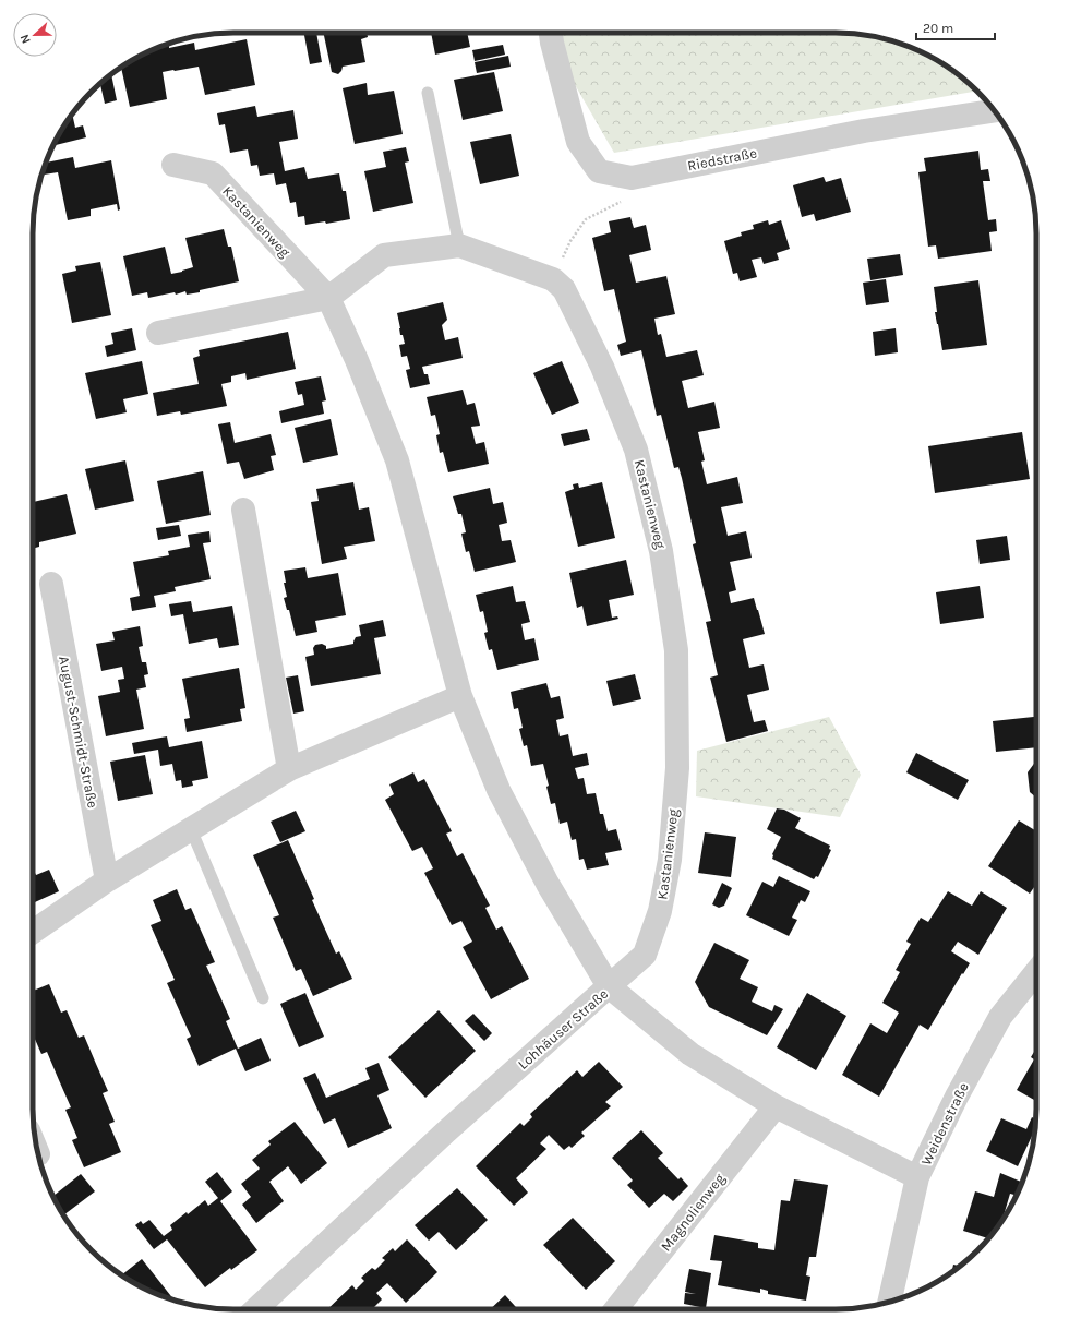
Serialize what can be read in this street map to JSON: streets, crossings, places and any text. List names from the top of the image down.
{
  "streets": {
    "street": [
      "Riedstraße",
      "Kastanienweg",
      "August-Schmidt-Straße",
      "Lohhäuser Straße",
      "Weidenstraße",
      "Magnolienweg"
    ]
  },
  "crossings": [
    ["Kastanienweg", "Lohhäuser Straße"],
    ["Lohhäuser Straße", "Weidenstraße"],
    ["Lohhäuser Straße", "Magnolienweg"]
  ],
  "scale_bar": "20 m",
  "north": "left"
}
